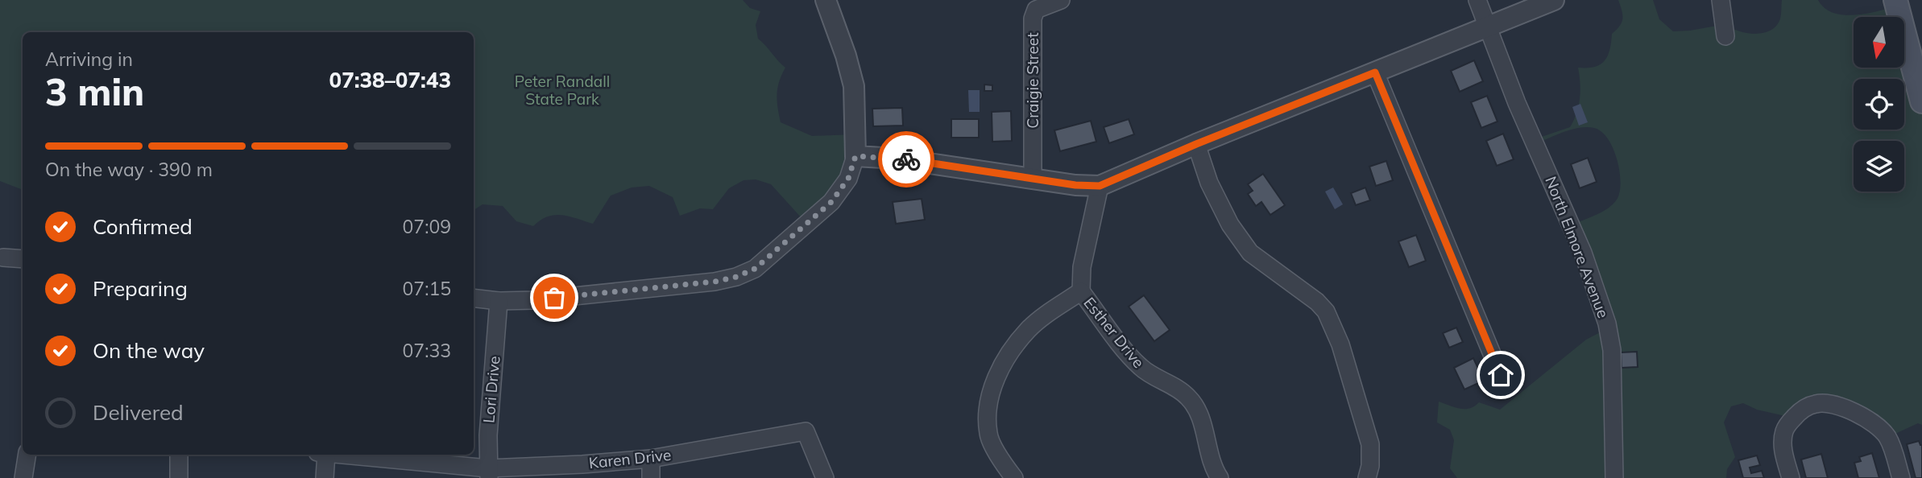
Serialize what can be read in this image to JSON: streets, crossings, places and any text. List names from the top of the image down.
{
  "streets": {
    "street": [
      "Craigie Street",
      "North Elmore Avenue",
      "Esther Drive",
      "Lori Drive",
      "Karen Drive"
    ]
  },
  "crossings": [
    ["Lori Drive", "Karen Drive"]
  ],
  "parks": ["Peter Randall State Park"],
  "north": "bottom",
  "page": {
    "heading": ["3 min", "Arriving in", "07:38–07:43"],
    "bar": "On the way · 390 m",
    "list": [
      ["Confirmed", "07:09"],
      ["Preparing", "07:15"],
      ["On the way", "07:33"],
      "Delivered"
    ]
  }
}
